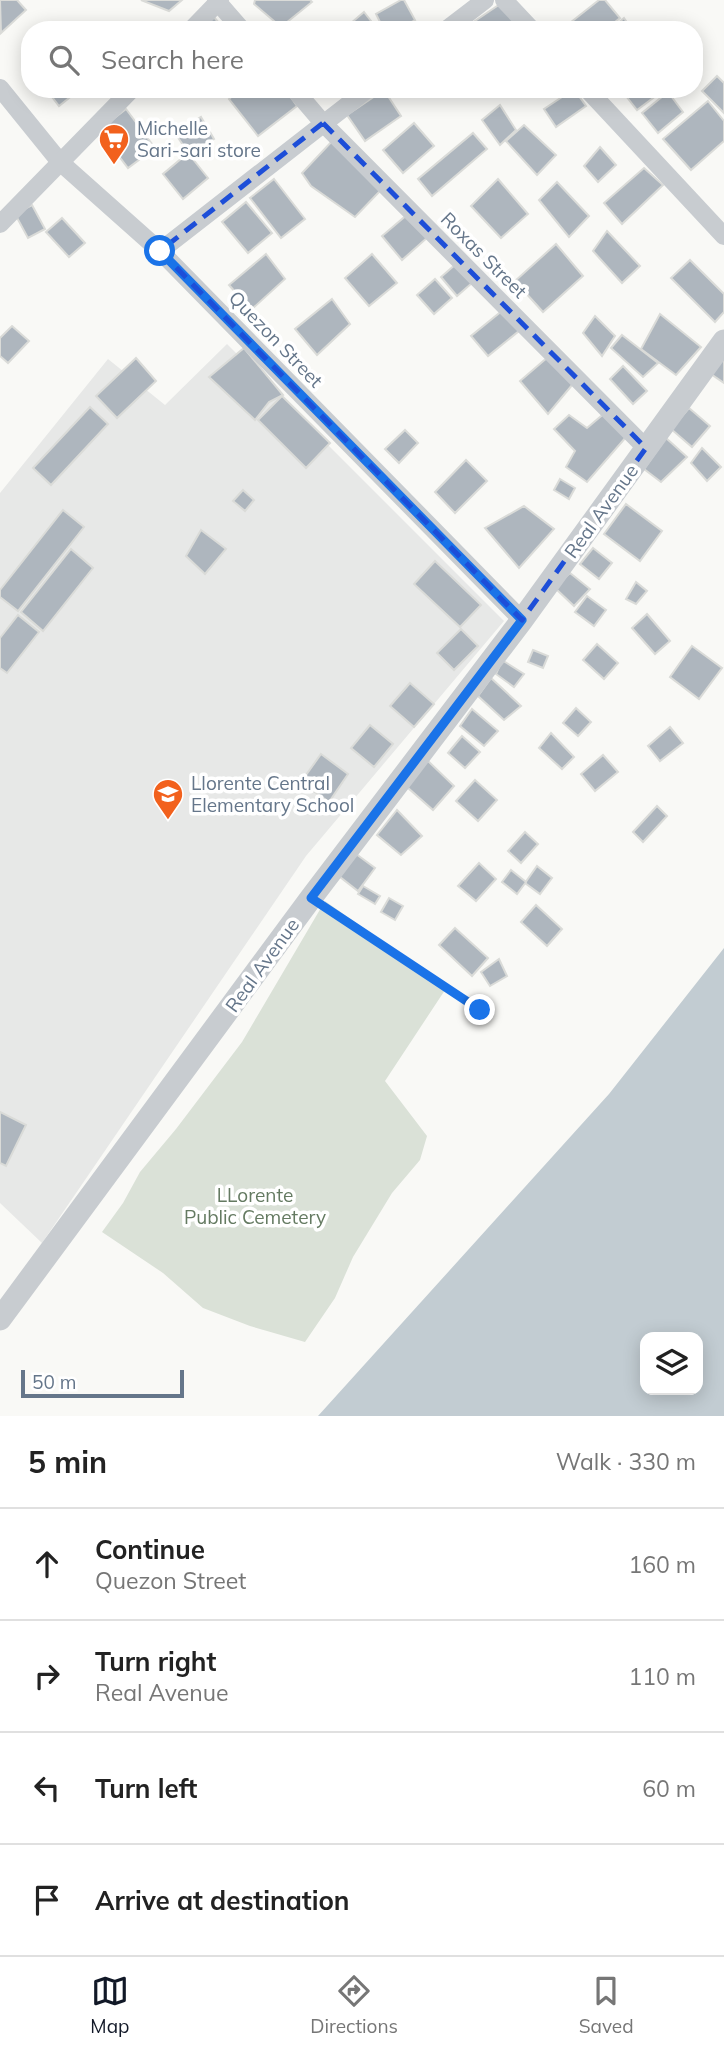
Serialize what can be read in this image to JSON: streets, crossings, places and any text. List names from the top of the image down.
{
  "streets": {
    "street": ["Roxas Street", "Quezon Street", "Real Avenue"]
  },
  "crossings": [
    ["Roxas Street", "Real Avenue"],
    ["Quezon Street", "Real Avenue"]
  ],
  "parks": ["LLorente Public Cemetery"],
  "places": {
    "supermarket": ["Michelle Sari-sari store"],
    "school or university": ["Llorente Central Elementary School"]
  },
  "scale_bar": "50 m",
  "page": {
    "search": "Search here",
    "scale": "50 m",
    "heading": ["5 min", "Walk · 330 m"],
    "list": [
      ["Continue", "Quezon Street", "160 m"],
      ["Turn right", "Real Avenue", "110 m"],
      ["Turn left", "60 m"],
      "Arrive at destination"
    ],
    "nav": ["Map", "Directions", "Saved"]
  }
}
